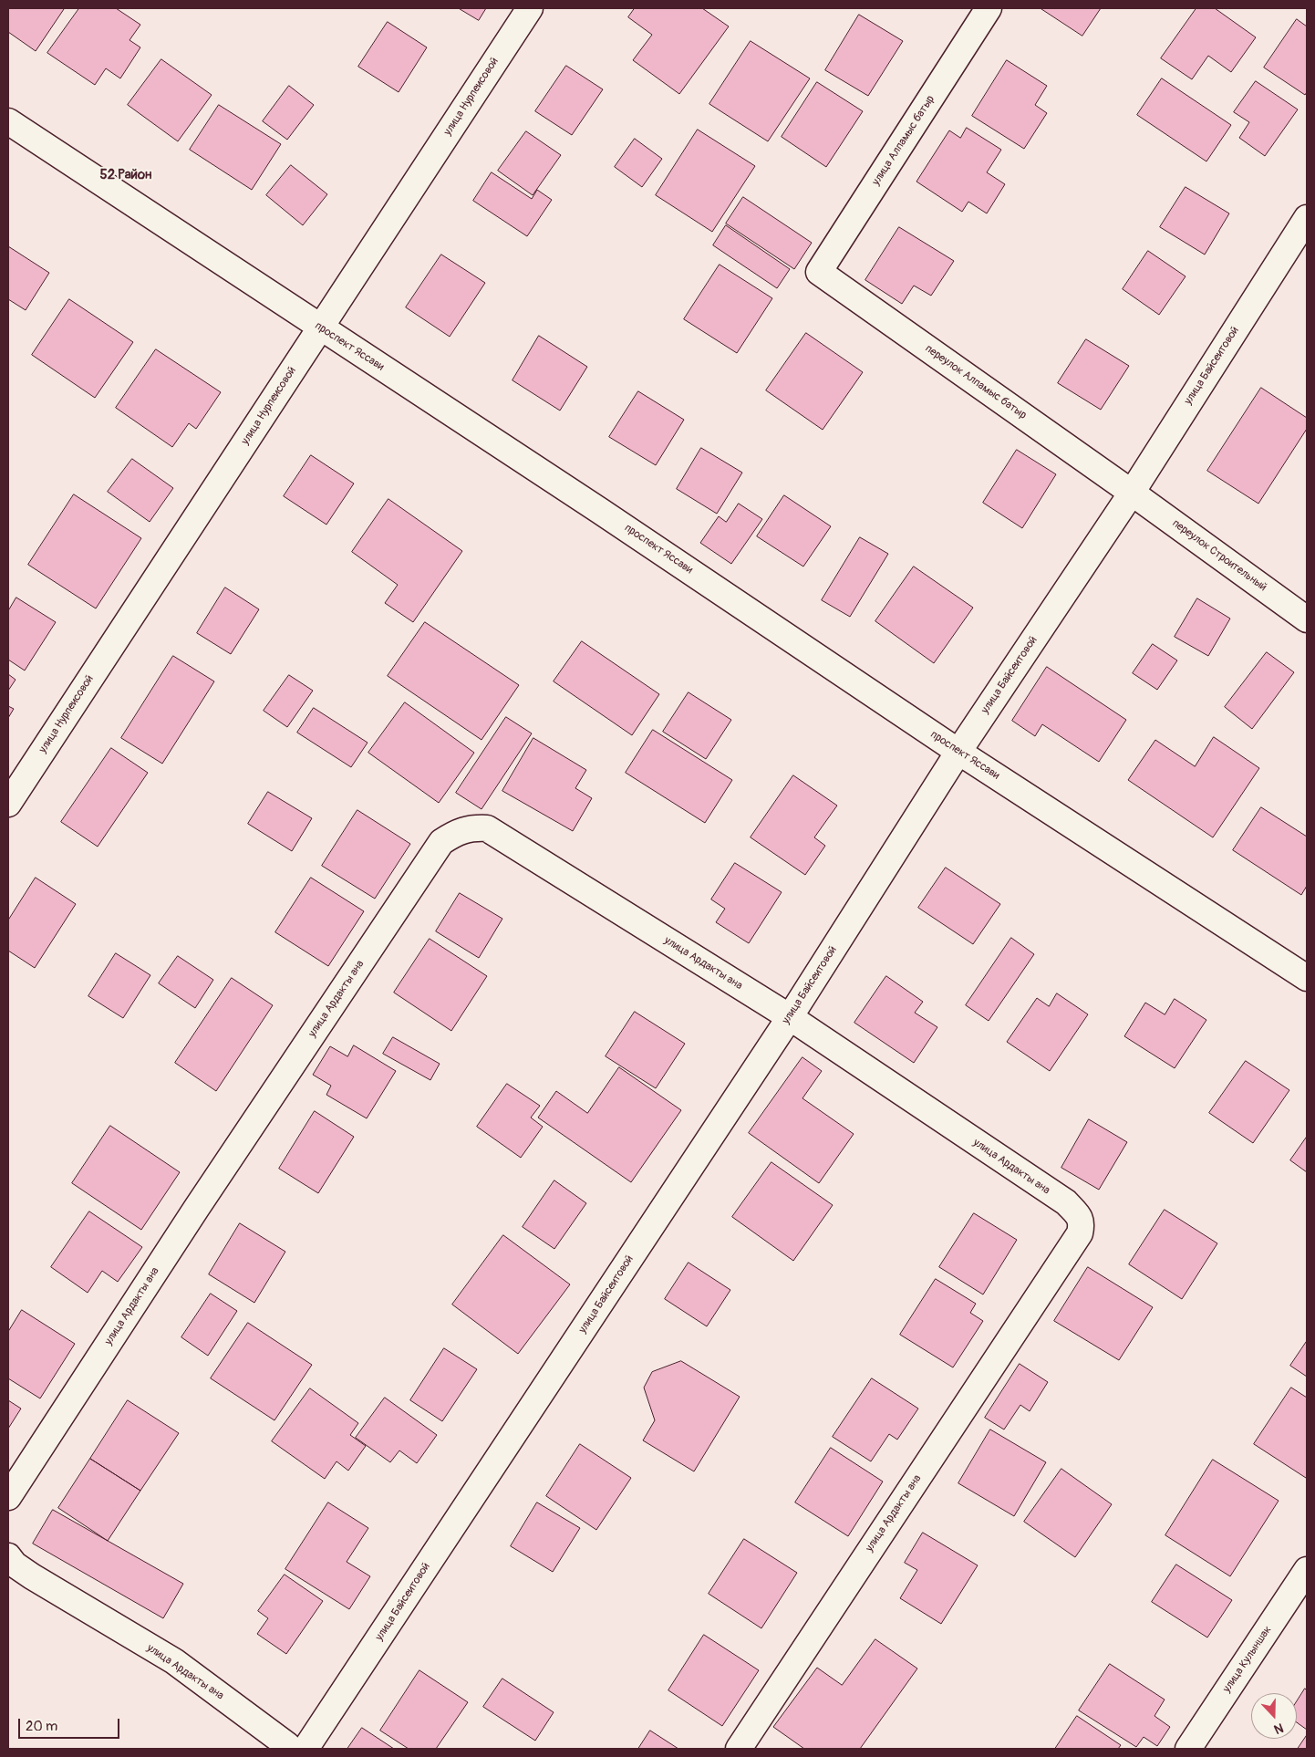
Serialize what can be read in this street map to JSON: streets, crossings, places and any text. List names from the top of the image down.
{
  "streets": {
    "street": [
      "улица Нурпеисовой",
      "улица Алпамыс батыр",
      "проспект Яссави",
      "улица Байсеитовой",
      "переулок Алпамыс батыр",
      "переулок Строительный",
      "улица Ардакты ана",
      "улица Кулыншак"
    ]
  },
  "crossings": [
    ["улица Нурпеисовой", "проспект Яссави"],
    ["улица Алпамыс батыр", "переулок Алпамыс батыр"],
    ["проспект Яссави", "улица Байсеитовой"],
    ["улица Байсеитовой", "переулок Алпамыс батыр"],
    ["улица Байсеитовой", "переулок Строительный"],
    ["улица Байсеитовой", "улица Ардакты ана"],
    ["переулок Алпамыс батыр", "переулок Строительный"]
  ],
  "districts": ["52 Район"],
  "scale_bar": "20 m",
  "north": "bottom"
}
